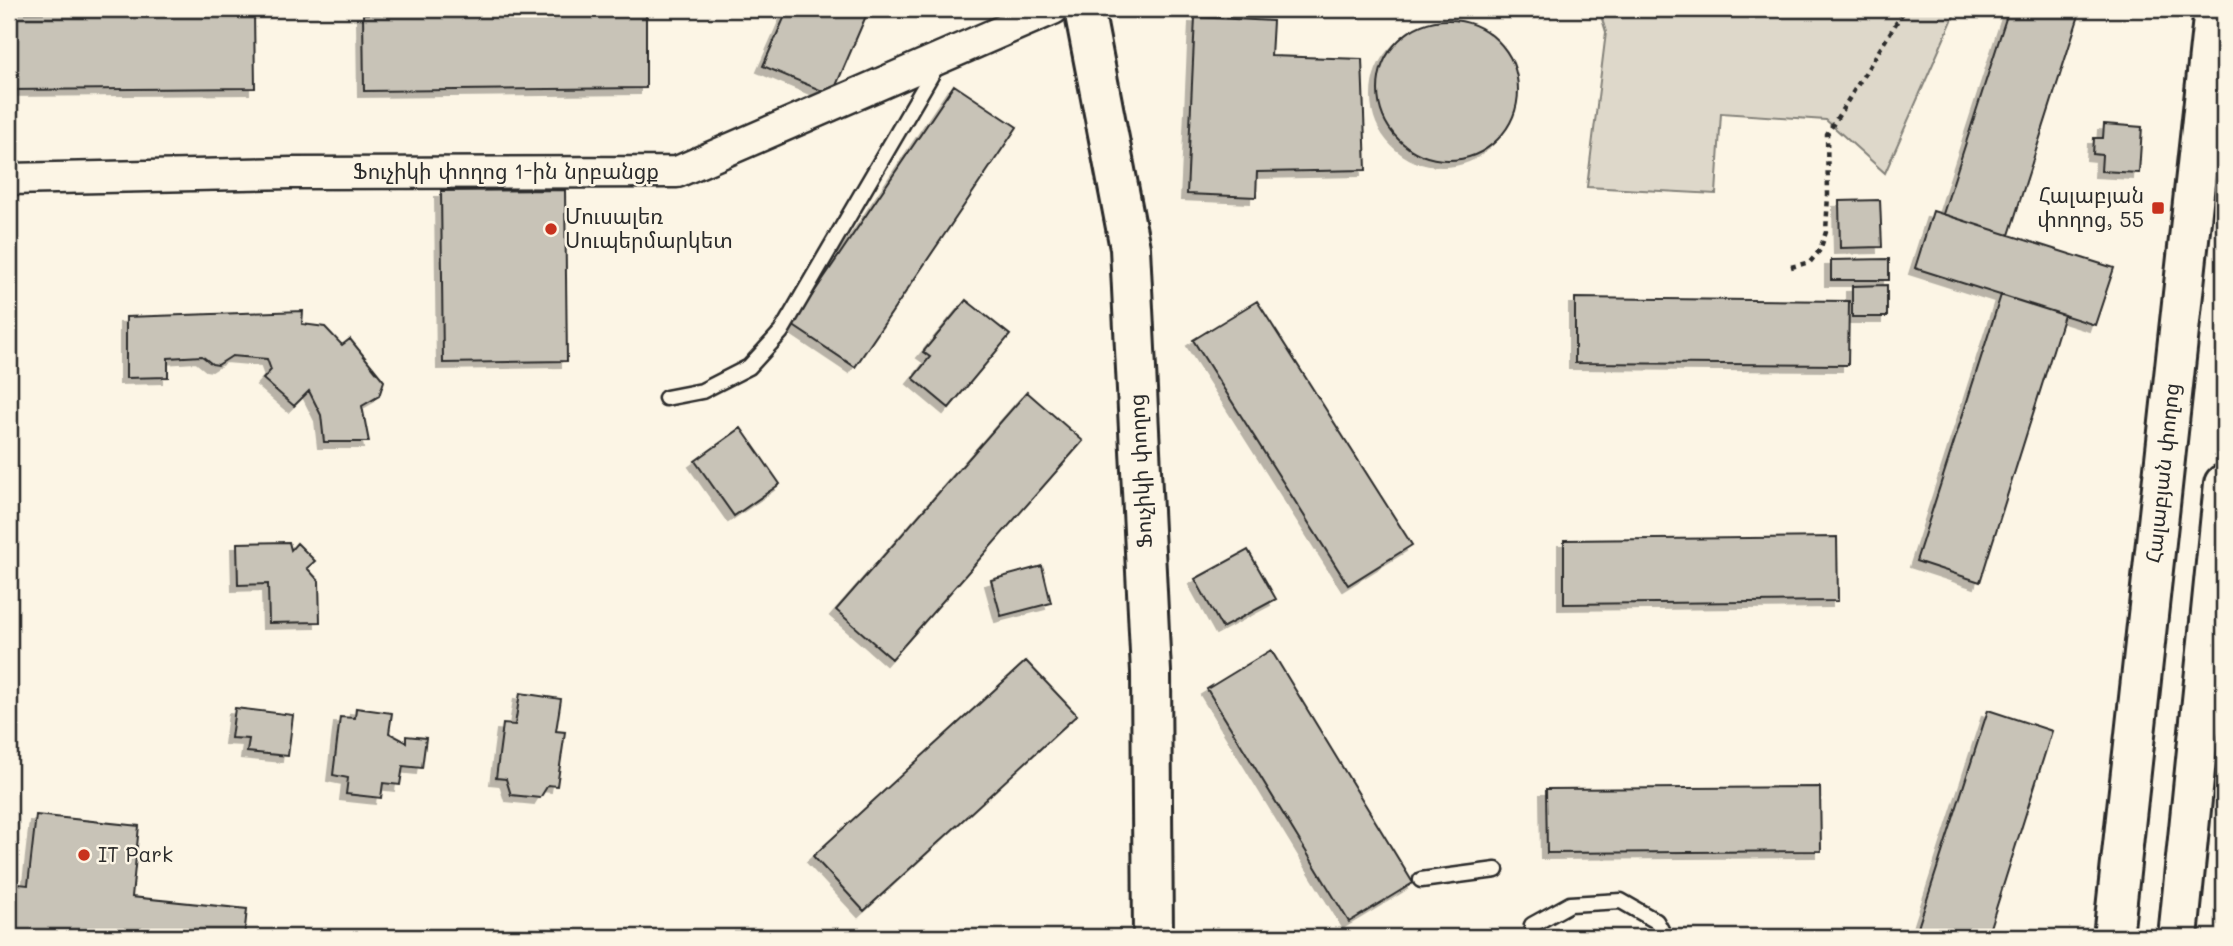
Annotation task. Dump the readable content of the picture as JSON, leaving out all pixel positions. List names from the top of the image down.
{
  "streets": {
    "main road": ["Ֆուչիկի փողոց", "Հալաբյան փողոց"],
    "street": ["Ֆուչիկի փողոց 1-ին նրբանցք"]
  },
  "places": {
    "transit": ["Հալաբյան փողոց, 55"],
    "other": ["Մուսալեռ Սուպերմարկետ", "IT Park"]
  }
}
